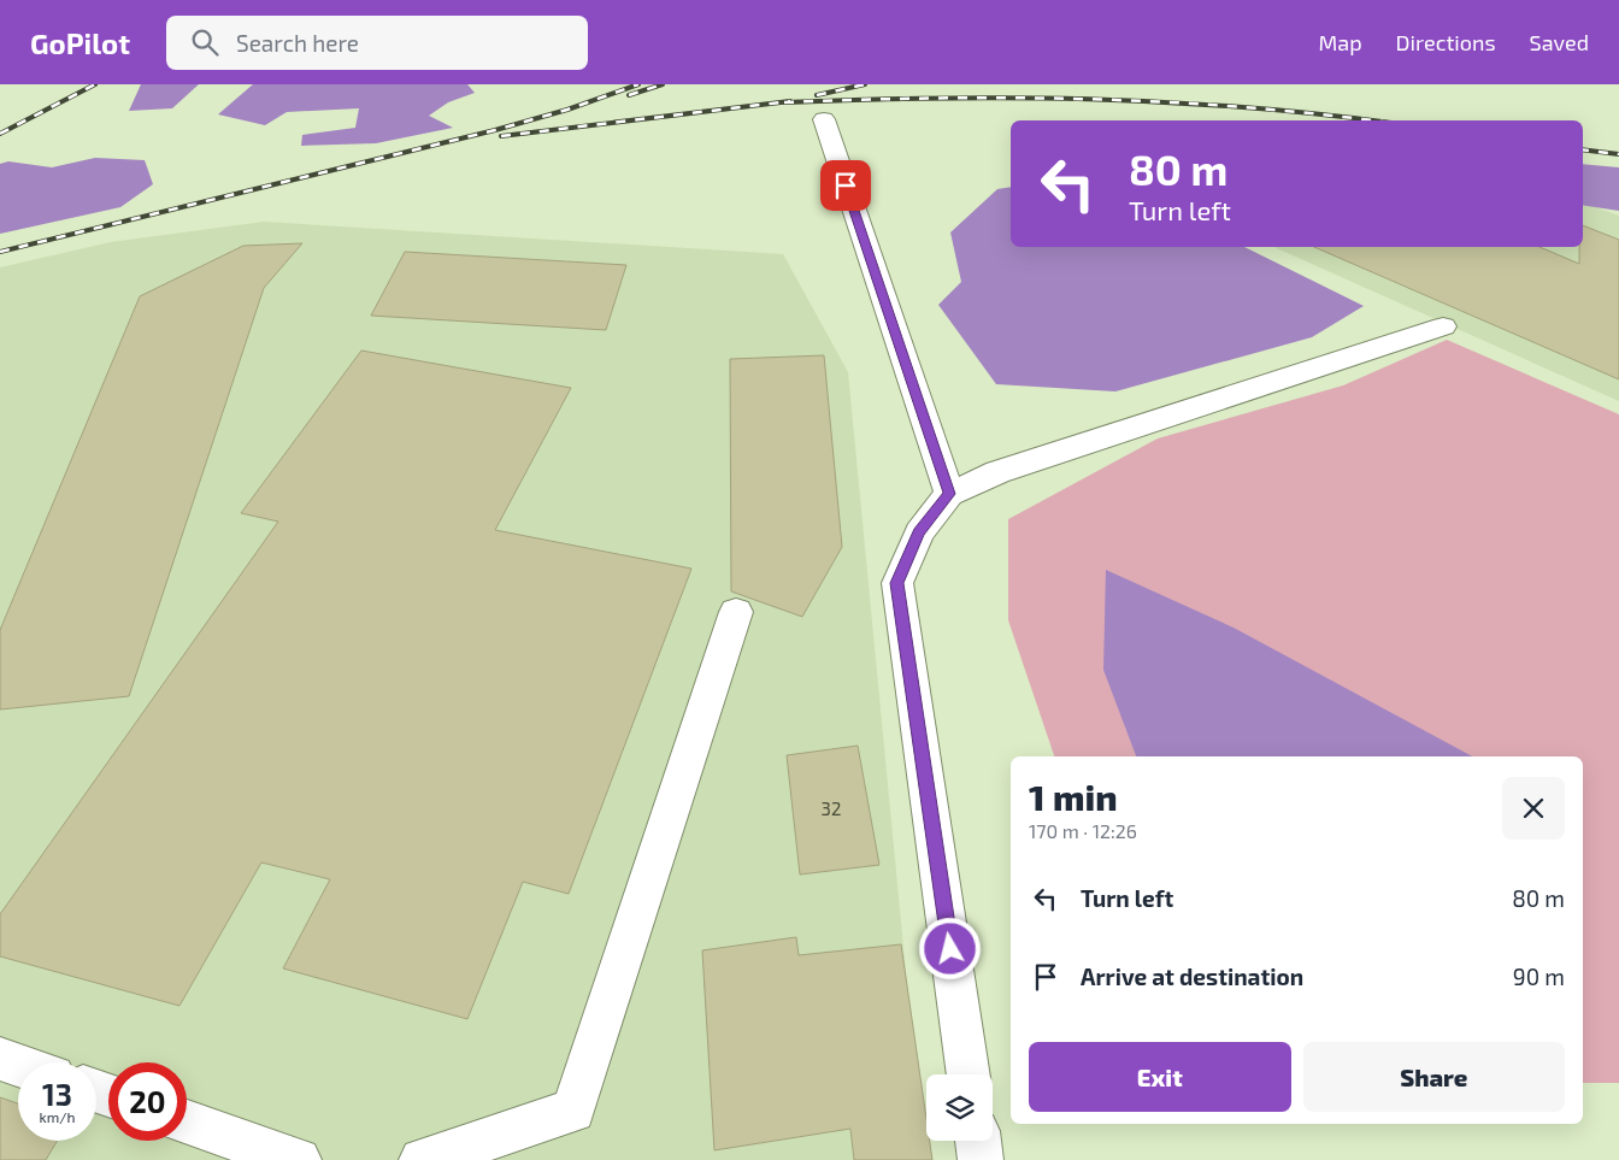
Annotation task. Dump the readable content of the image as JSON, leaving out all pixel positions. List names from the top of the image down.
{
  "house_numbers": ["32"],
  "page": {
    "header": "GoPilot",
    "search": "Search here",
    "nav": ["Map", "Directions", "Saved"],
    "turn": ["80 m", "Turn left"],
    "heading": ["1 min", "170 m · 12:26"],
    "list": [
      {
        "name": "Turn left",
        "value": "80 m"
      },
      {
        "name": "Arrive at destination",
        "value": "90 m"
      }
    ],
    "buttons": ["Exit", "Share"],
    "speed": "13 km/h",
    "limit": "20"
  }
}
